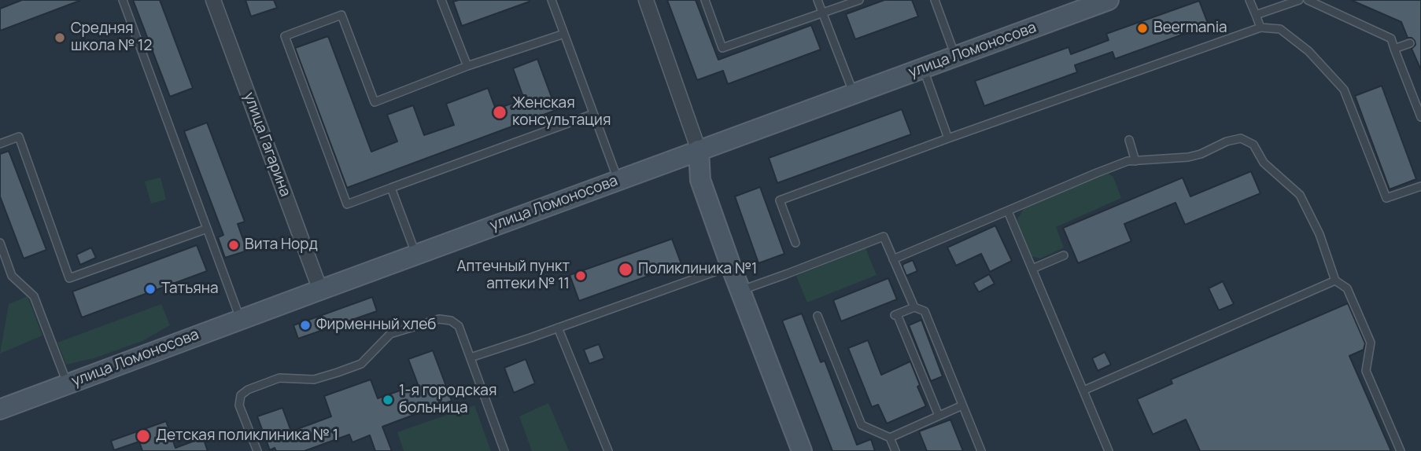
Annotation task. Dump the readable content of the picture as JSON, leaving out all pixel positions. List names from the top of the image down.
{
  "streets": {
    "main road": ["улица Ломоносова"],
    "street": ["улица Гагарина"]
  },
  "crossings": [
    ["улица Ломоносова", "улица Гагарина"]
  ],
  "places": [
    "Beermania",
    "Средняя школа № 12",
    "Женская консультация",
    "Вита Норд",
    "Поликлиника №1",
    "Аптечный пункт аптеки № 11",
    "Татьяна",
    "Фирменный хлеб",
    "1-я городская больница",
    "Детская поликлиника № 1"
  ]
}
